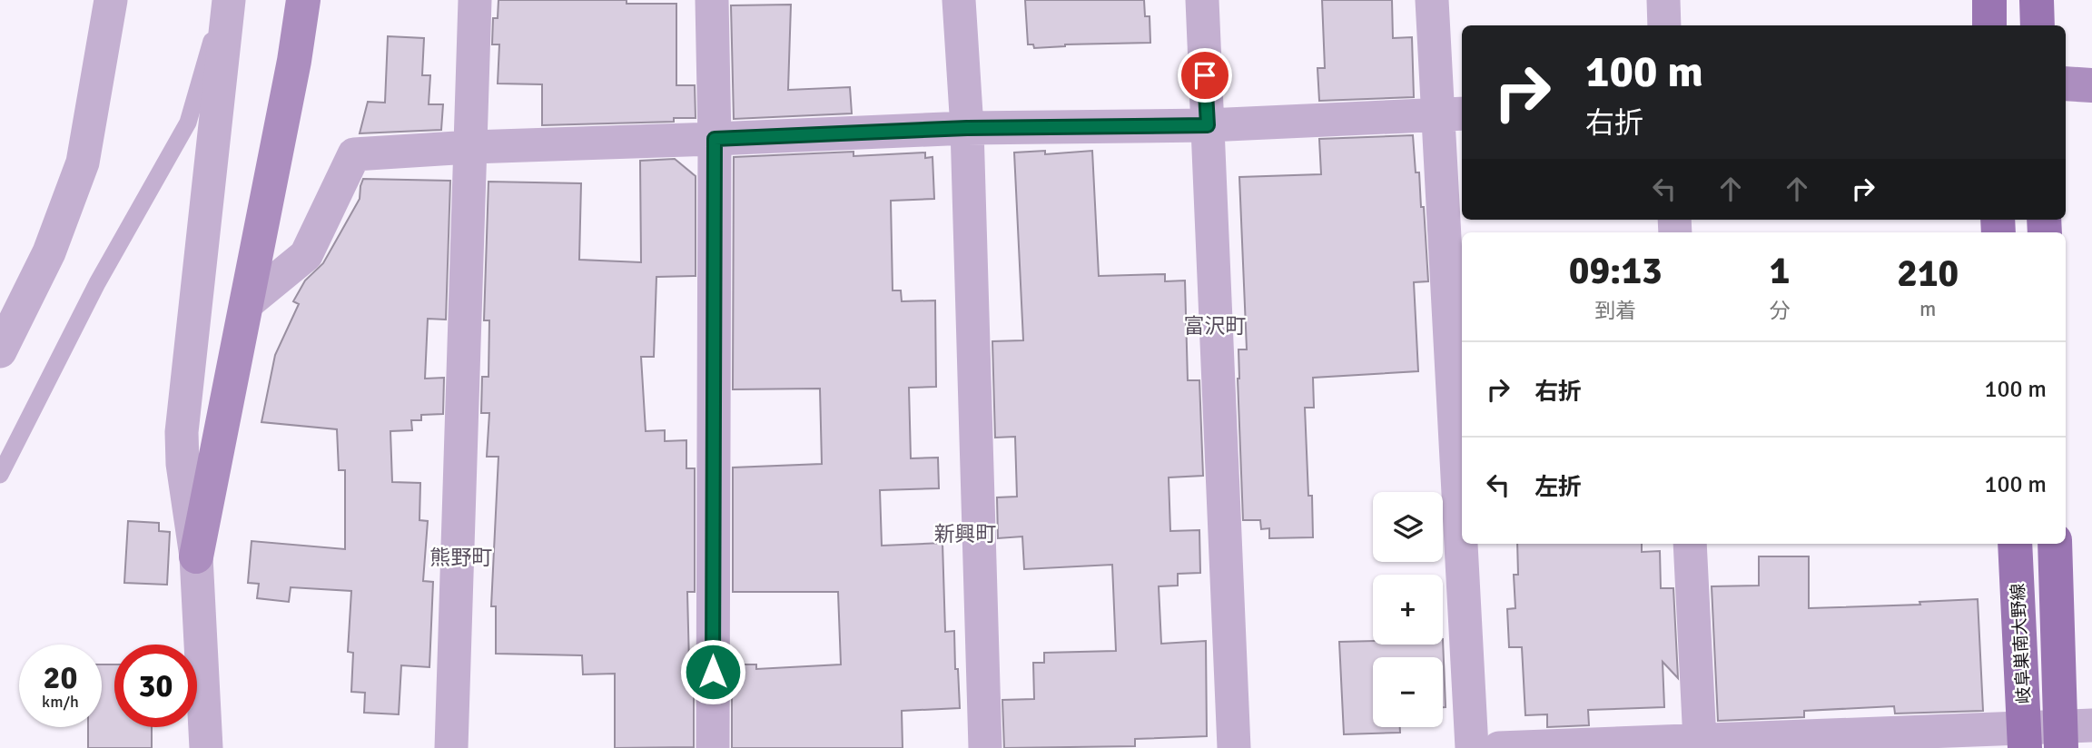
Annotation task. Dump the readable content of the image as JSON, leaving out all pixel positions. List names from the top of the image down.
{
  "streets": {
    "main road": ["岐阜巣南大野線"]
  },
  "districts": ["富沢町", "新興町", "熊野町"],
  "page": {
    "turn": ["100 m", "右折"],
    "eta": [
      "09:13",
      "到着",
      "1",
      "分",
      "210",
      "m"
    ],
    "list": [
      {
        "name": "右折",
        "value": "100 m"
      },
      {
        "name": "左折",
        "value": "100 m"
      }
    ],
    "map_buttons": ["+", "−"],
    "speed": "20 km/h",
    "limit": "30"
  }
}
